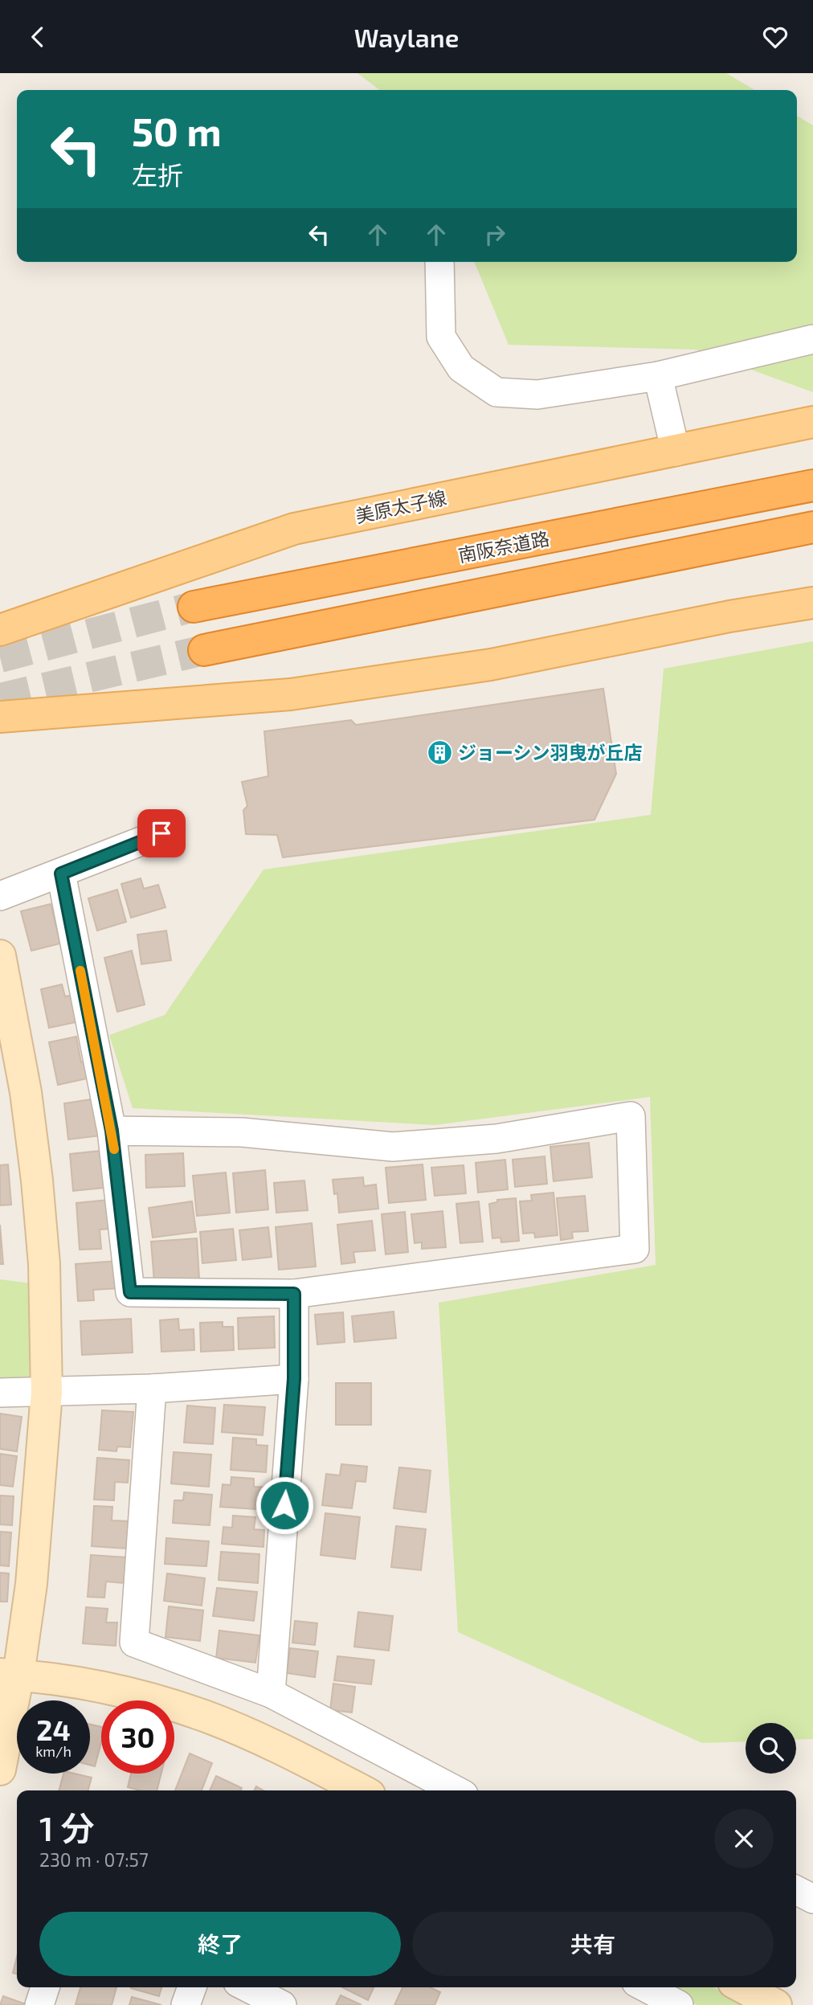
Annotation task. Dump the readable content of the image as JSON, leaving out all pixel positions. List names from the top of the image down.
{
  "streets": {
    "highway": ["南阪奈道路"],
    "main road": ["美原太子線"]
  },
  "places": {
    "building": ["ジョーシン羽曳が丘店"]
  },
  "page": {
    "header": "Waylane",
    "turn": ["50 m", "左折"],
    "speed": "24 km/h",
    "limit": "30",
    "heading": ["1 分", "230 m · 07:57"],
    "buttons": ["終了", "共有"]
  }
}
